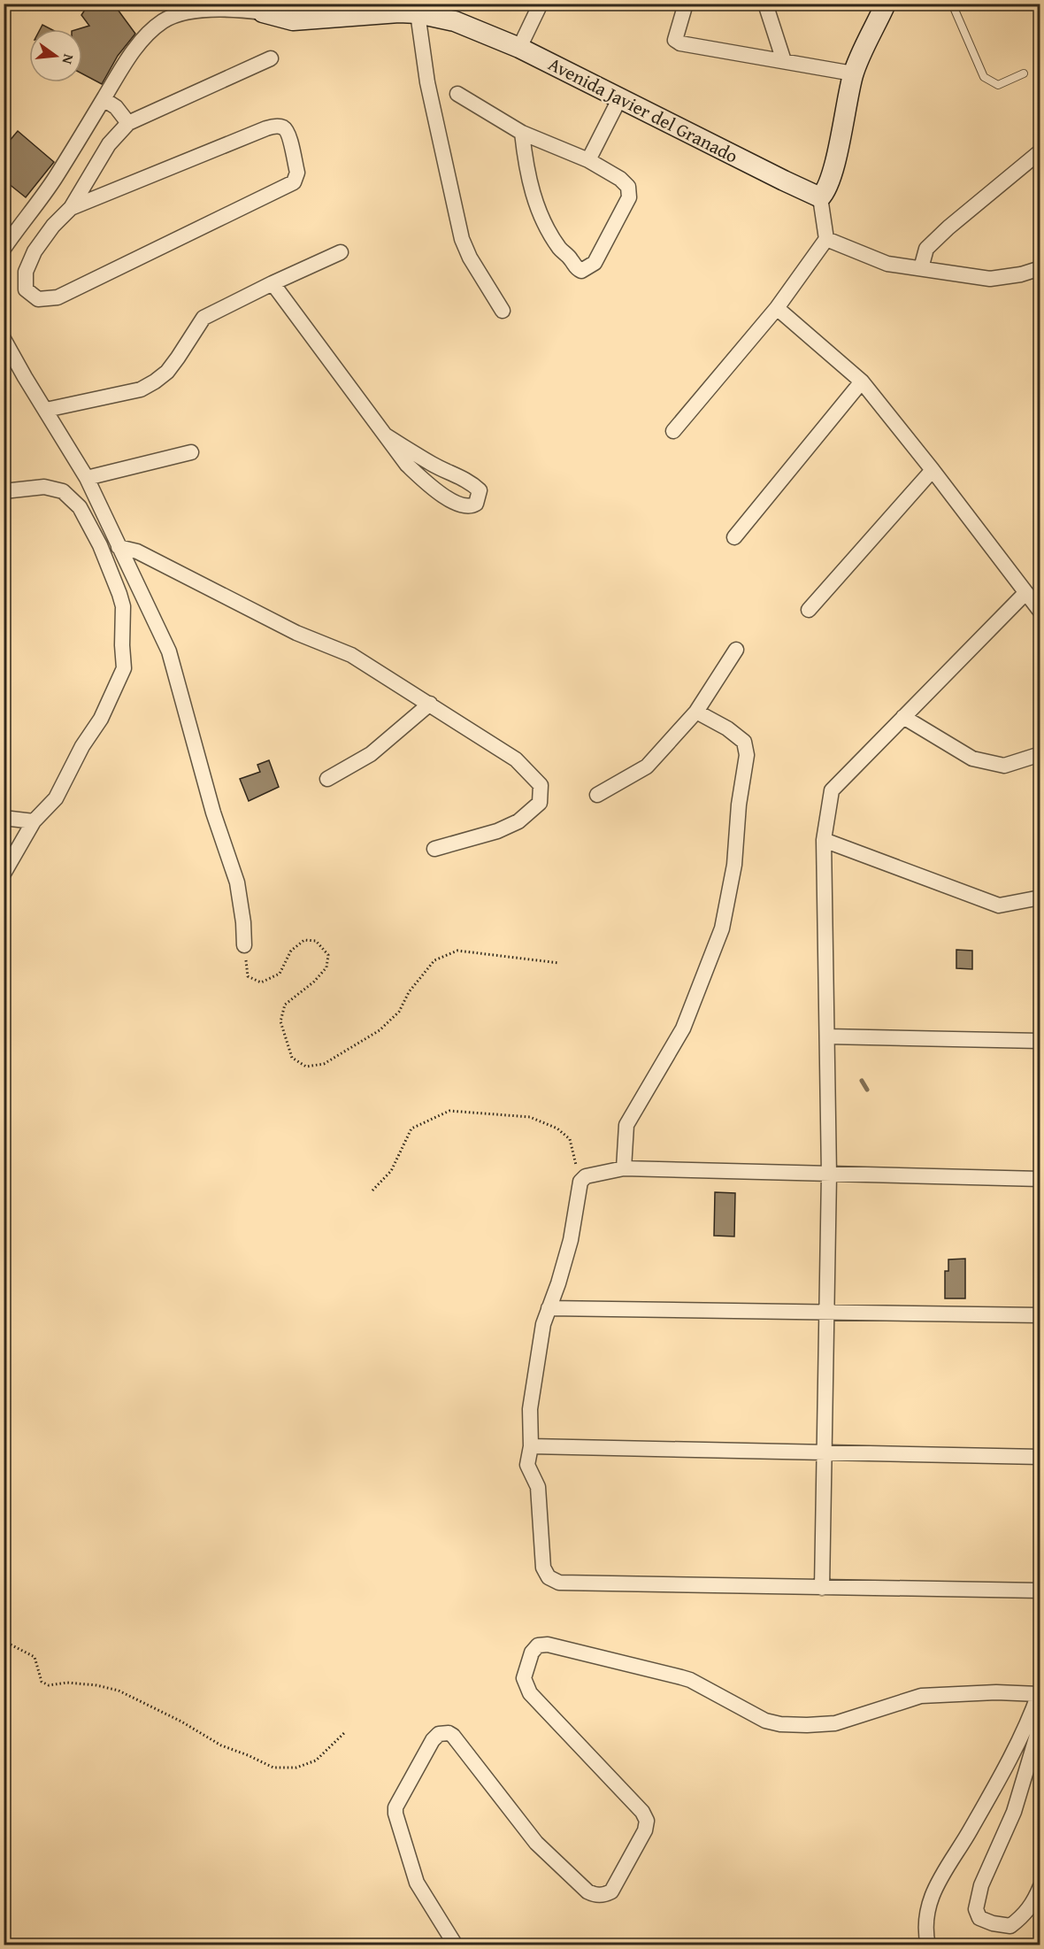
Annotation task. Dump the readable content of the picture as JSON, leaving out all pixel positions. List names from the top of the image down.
{
  "streets": {
    "street": ["Avenida Javier del Granado"]
  },
  "north": "right"
}
